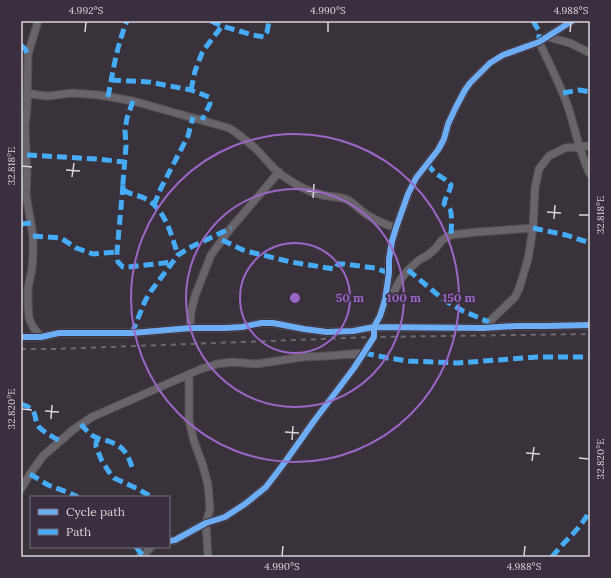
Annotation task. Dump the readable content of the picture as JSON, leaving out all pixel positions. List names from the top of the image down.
{
  "legend": ["Cycle path", "Path"],
  "coordinates": [
    "4.992°S",
    "4.990°S",
    "4.988°S",
    "32.818°E",
    "32.820°E"
  ],
  "rings": ["50 m", "100 m", "150 m"]
}
